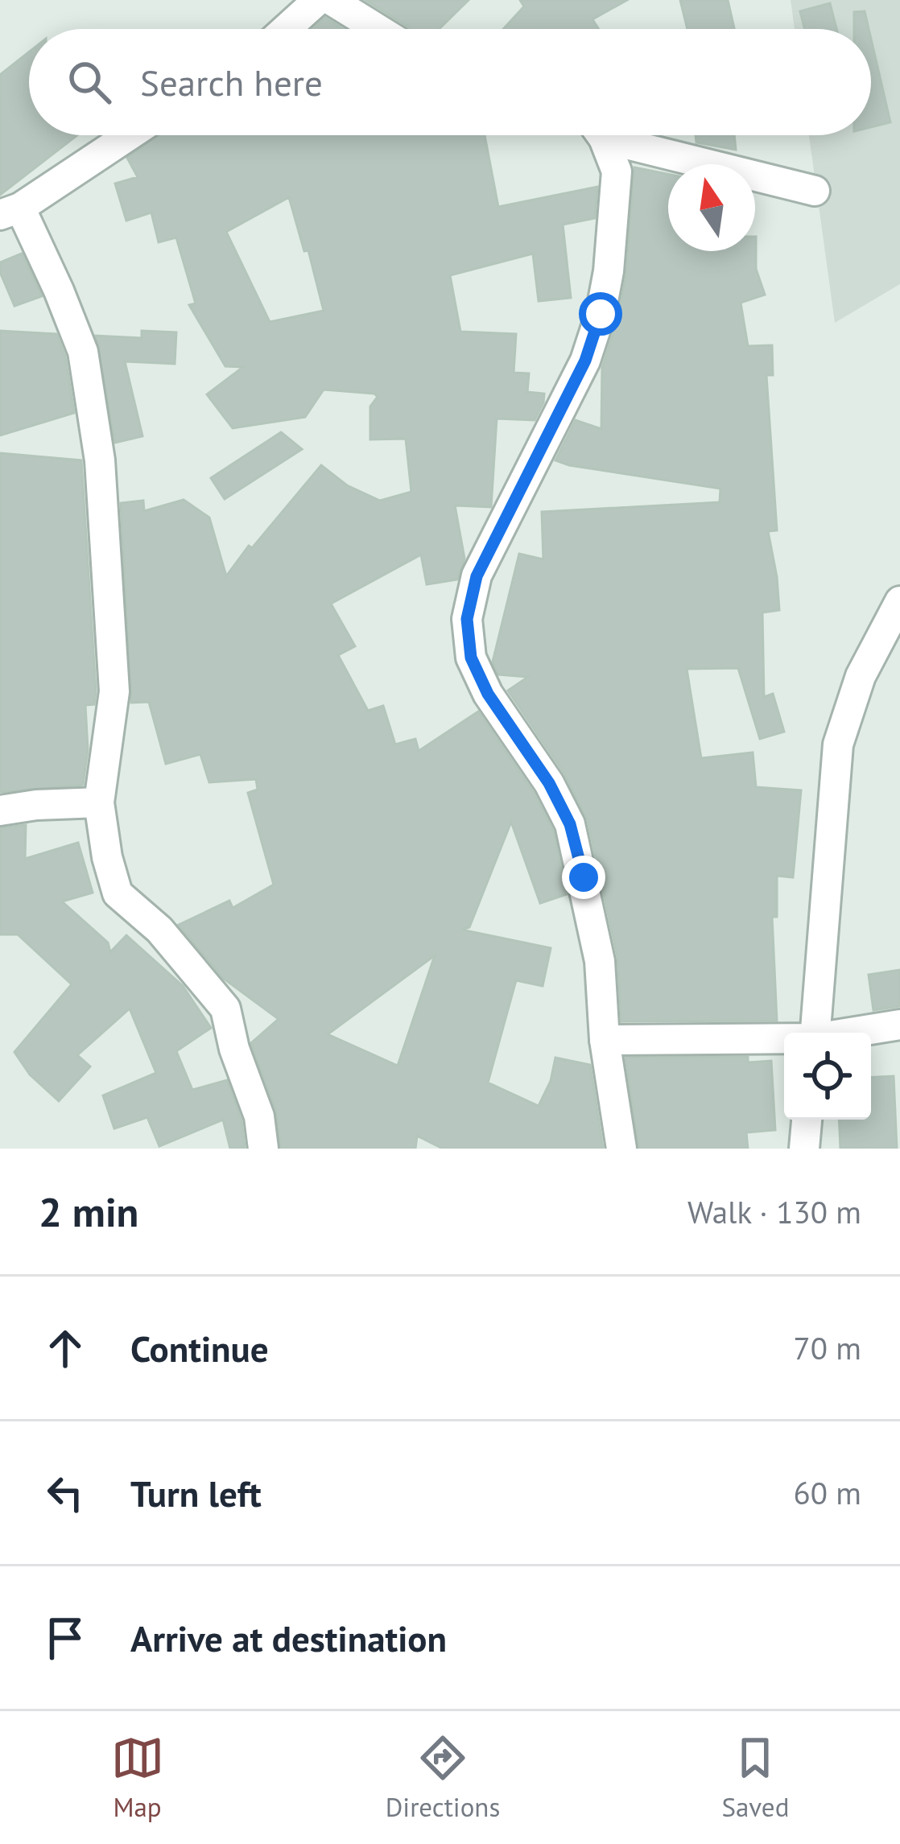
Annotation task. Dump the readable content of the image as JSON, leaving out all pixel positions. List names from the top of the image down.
{
  "north": "top",
  "page": {
    "search": "Search here",
    "heading": ["2 min", "Walk · 130 m"],
    "list": [
      ["Continue", "70 m"],
      ["Turn left", "60 m"],
      "Arrive at destination"
    ],
    "nav": ["Map", "Directions", "Saved"]
  }
}
